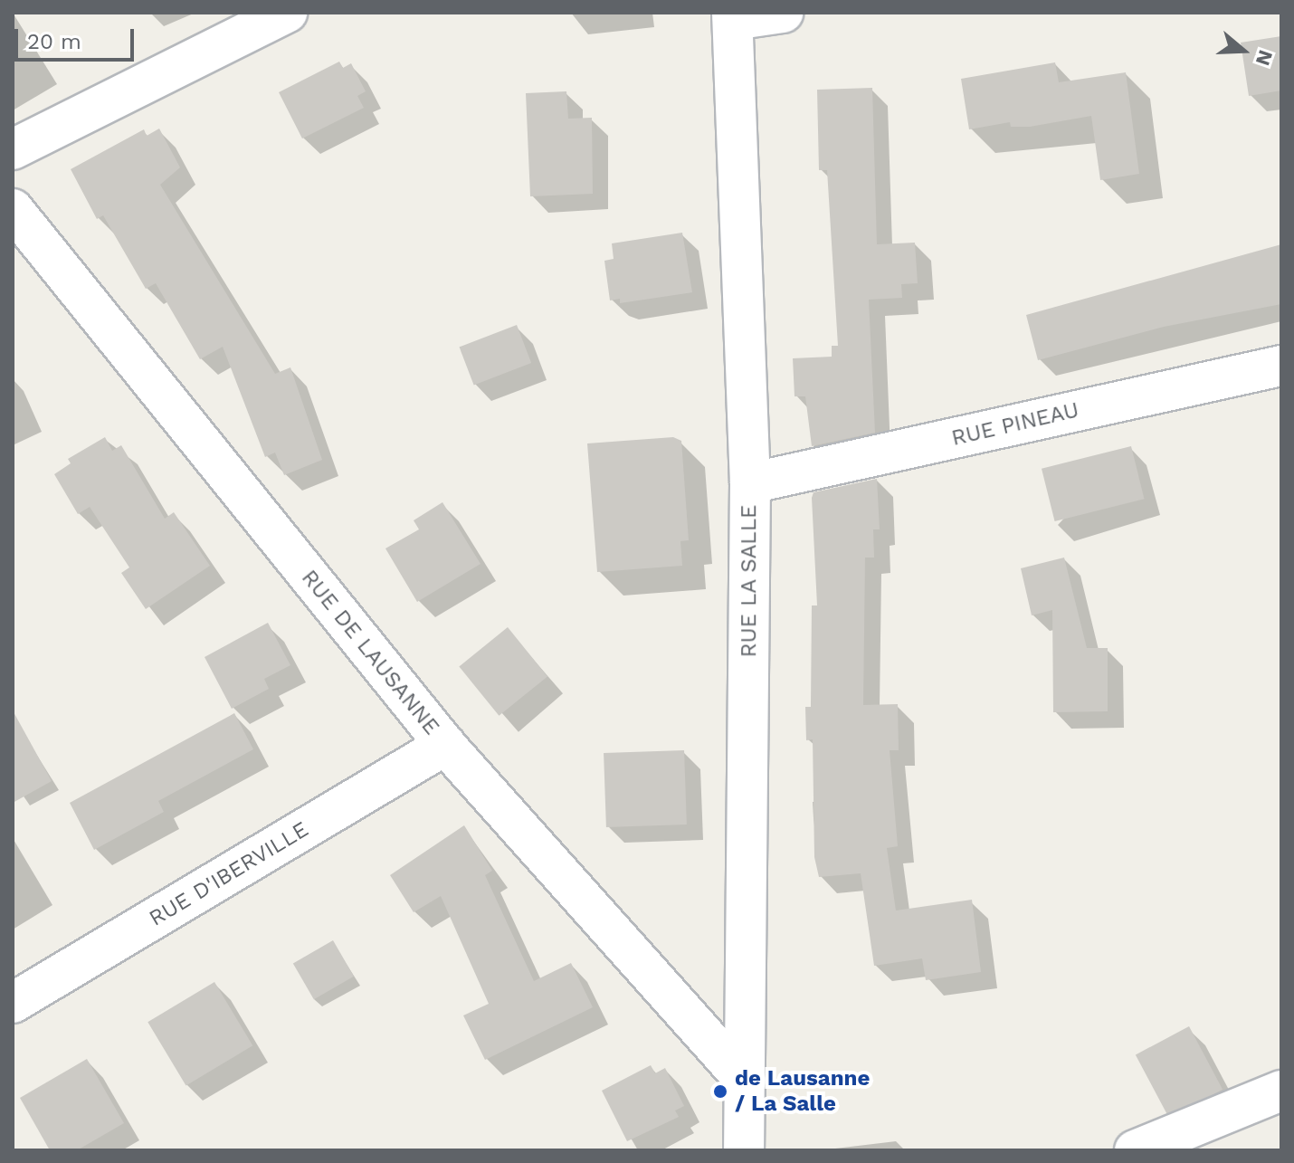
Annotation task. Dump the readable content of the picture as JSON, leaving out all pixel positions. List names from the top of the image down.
{
  "streets": {
    "street": [
      "RUE PINEAU",
      "RUE LA SALLE",
      "RUE DE LAUSANNE",
      "RUE D'IBERVILLE"
    ]
  },
  "crossings": [
    ["RUE PINEAU", "RUE LA SALLE"],
    ["RUE LA SALLE", "RUE DE LAUSANNE"],
    ["RUE DE LAUSANNE", "RUE D'IBERVILLE"]
  ],
  "places": ["de Lausanne / La Salle"],
  "scale_bar": "20 m",
  "north": "right"
}
